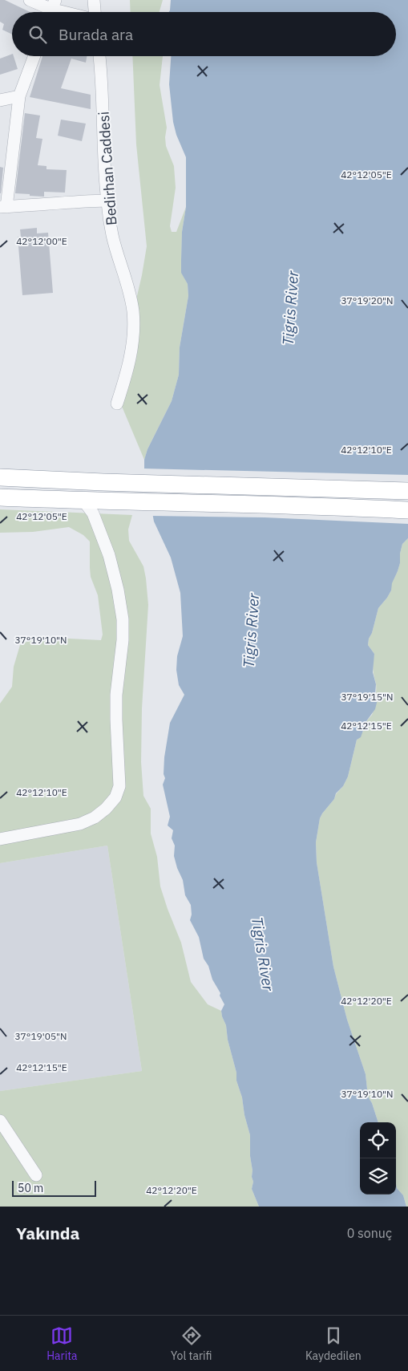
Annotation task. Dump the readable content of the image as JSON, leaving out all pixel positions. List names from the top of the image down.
{
  "streets": {
    "street": ["Bedirhan Caddesi"]
  },
  "water": ["Tigris River"],
  "scale_bar": "50 m",
  "page": {
    "search": "Burada ara",
    "scale": "50 m",
    "heading": ["Yakında", "0 sonuç"],
    "nav": ["Harita", "Yol tarifi", "Kaydedilen"]
  },
  "coordinates": [
    "42°12'05\"E",
    "42°12'00\"E",
    "37°19'20\"N",
    "42°12'10\"E",
    "37°19'10\"N",
    "37°19'15\"N",
    "42°12'15\"E",
    "42°12'20\"E",
    "37°19'05\"N"
  ]
}
